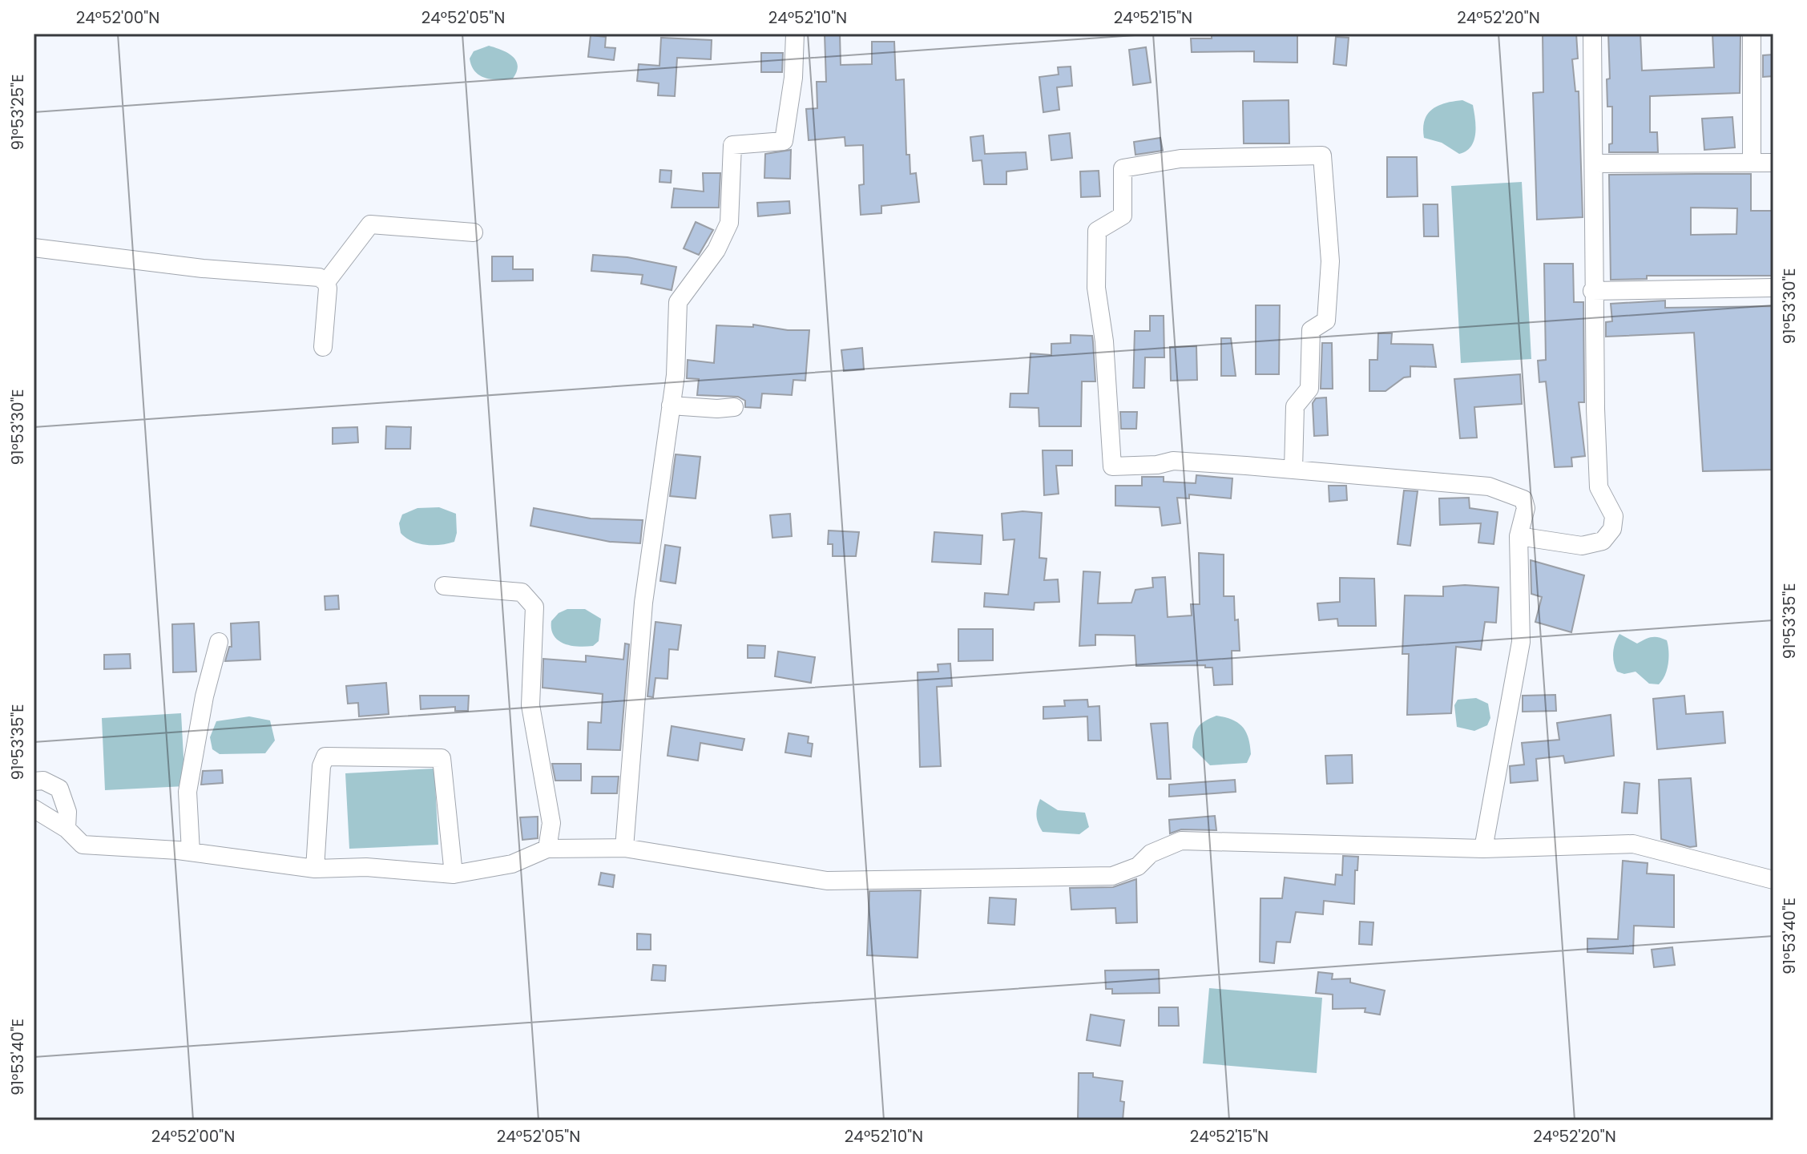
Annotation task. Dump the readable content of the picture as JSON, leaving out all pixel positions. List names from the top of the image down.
{
  "coordinates": [
    "24°52'00\"N",
    "24°52'05\"N",
    "24°52'10\"N",
    "24°52'15\"N",
    "24°52'20\"N",
    "91°53'25\"E",
    "91°53'30\"E",
    "91°53'35\"E",
    "91°53'40\"E"
  ]
}
